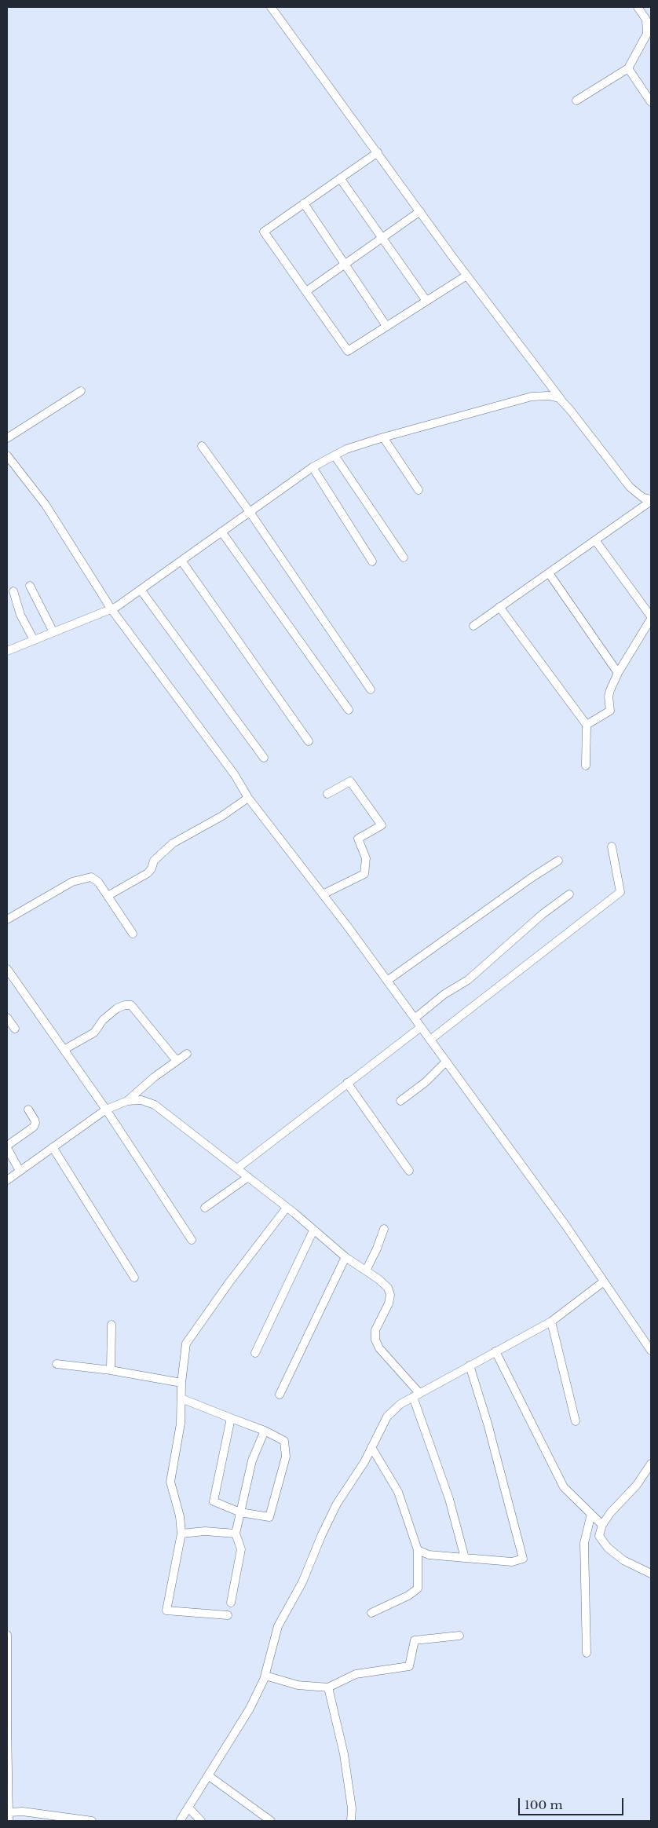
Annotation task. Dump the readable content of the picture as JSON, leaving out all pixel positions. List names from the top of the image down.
{
  "scale_bar": "100 m"
}
